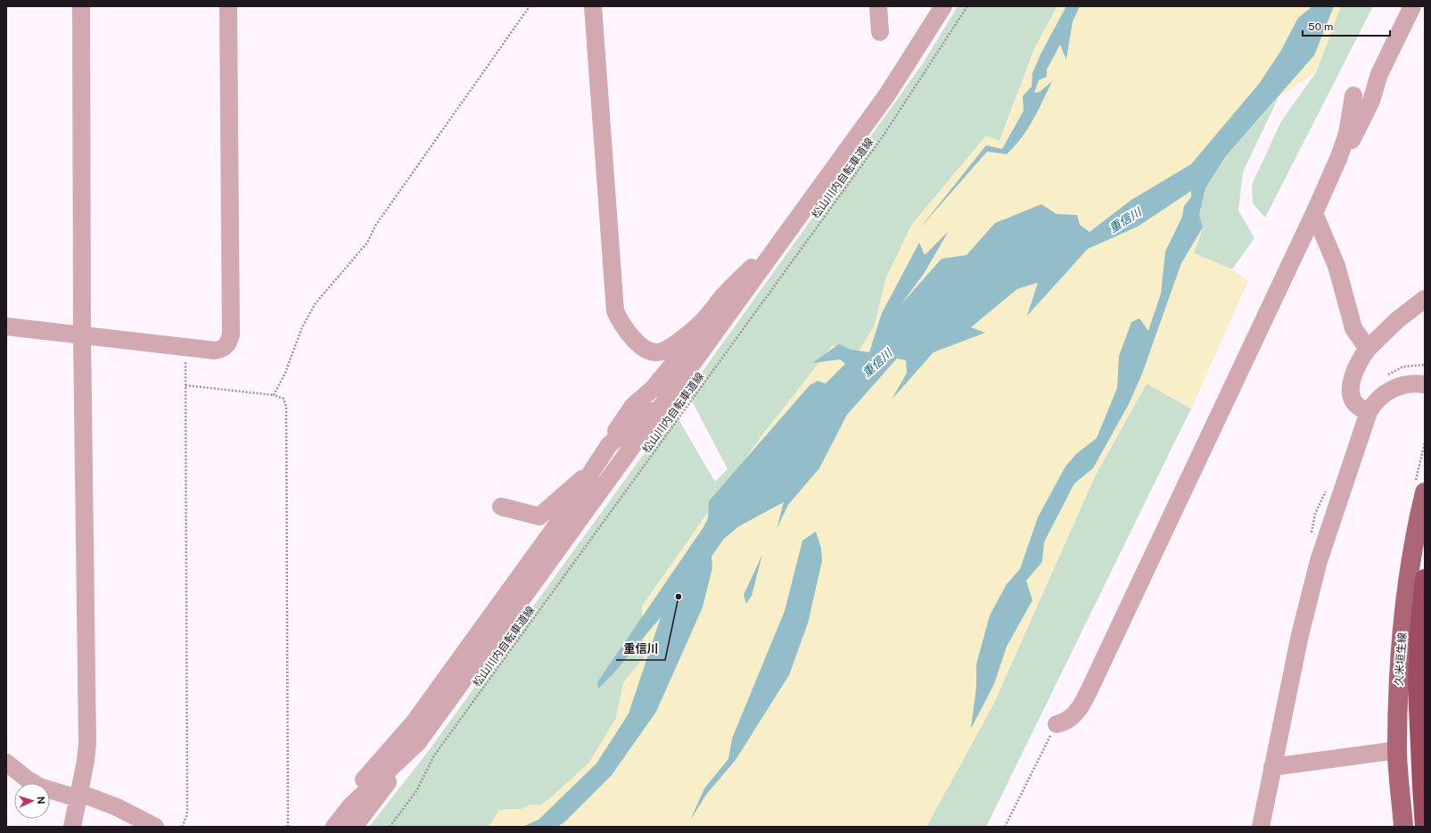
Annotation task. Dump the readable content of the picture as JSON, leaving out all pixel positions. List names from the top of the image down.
{
  "streets": {
    "main road": ["久米垣生線"],
    "path": ["松山川内自転車道線"]
  },
  "water": ["重信川"],
  "places": ["重信川"],
  "scale_bar": "50 m",
  "north": "right"
}
